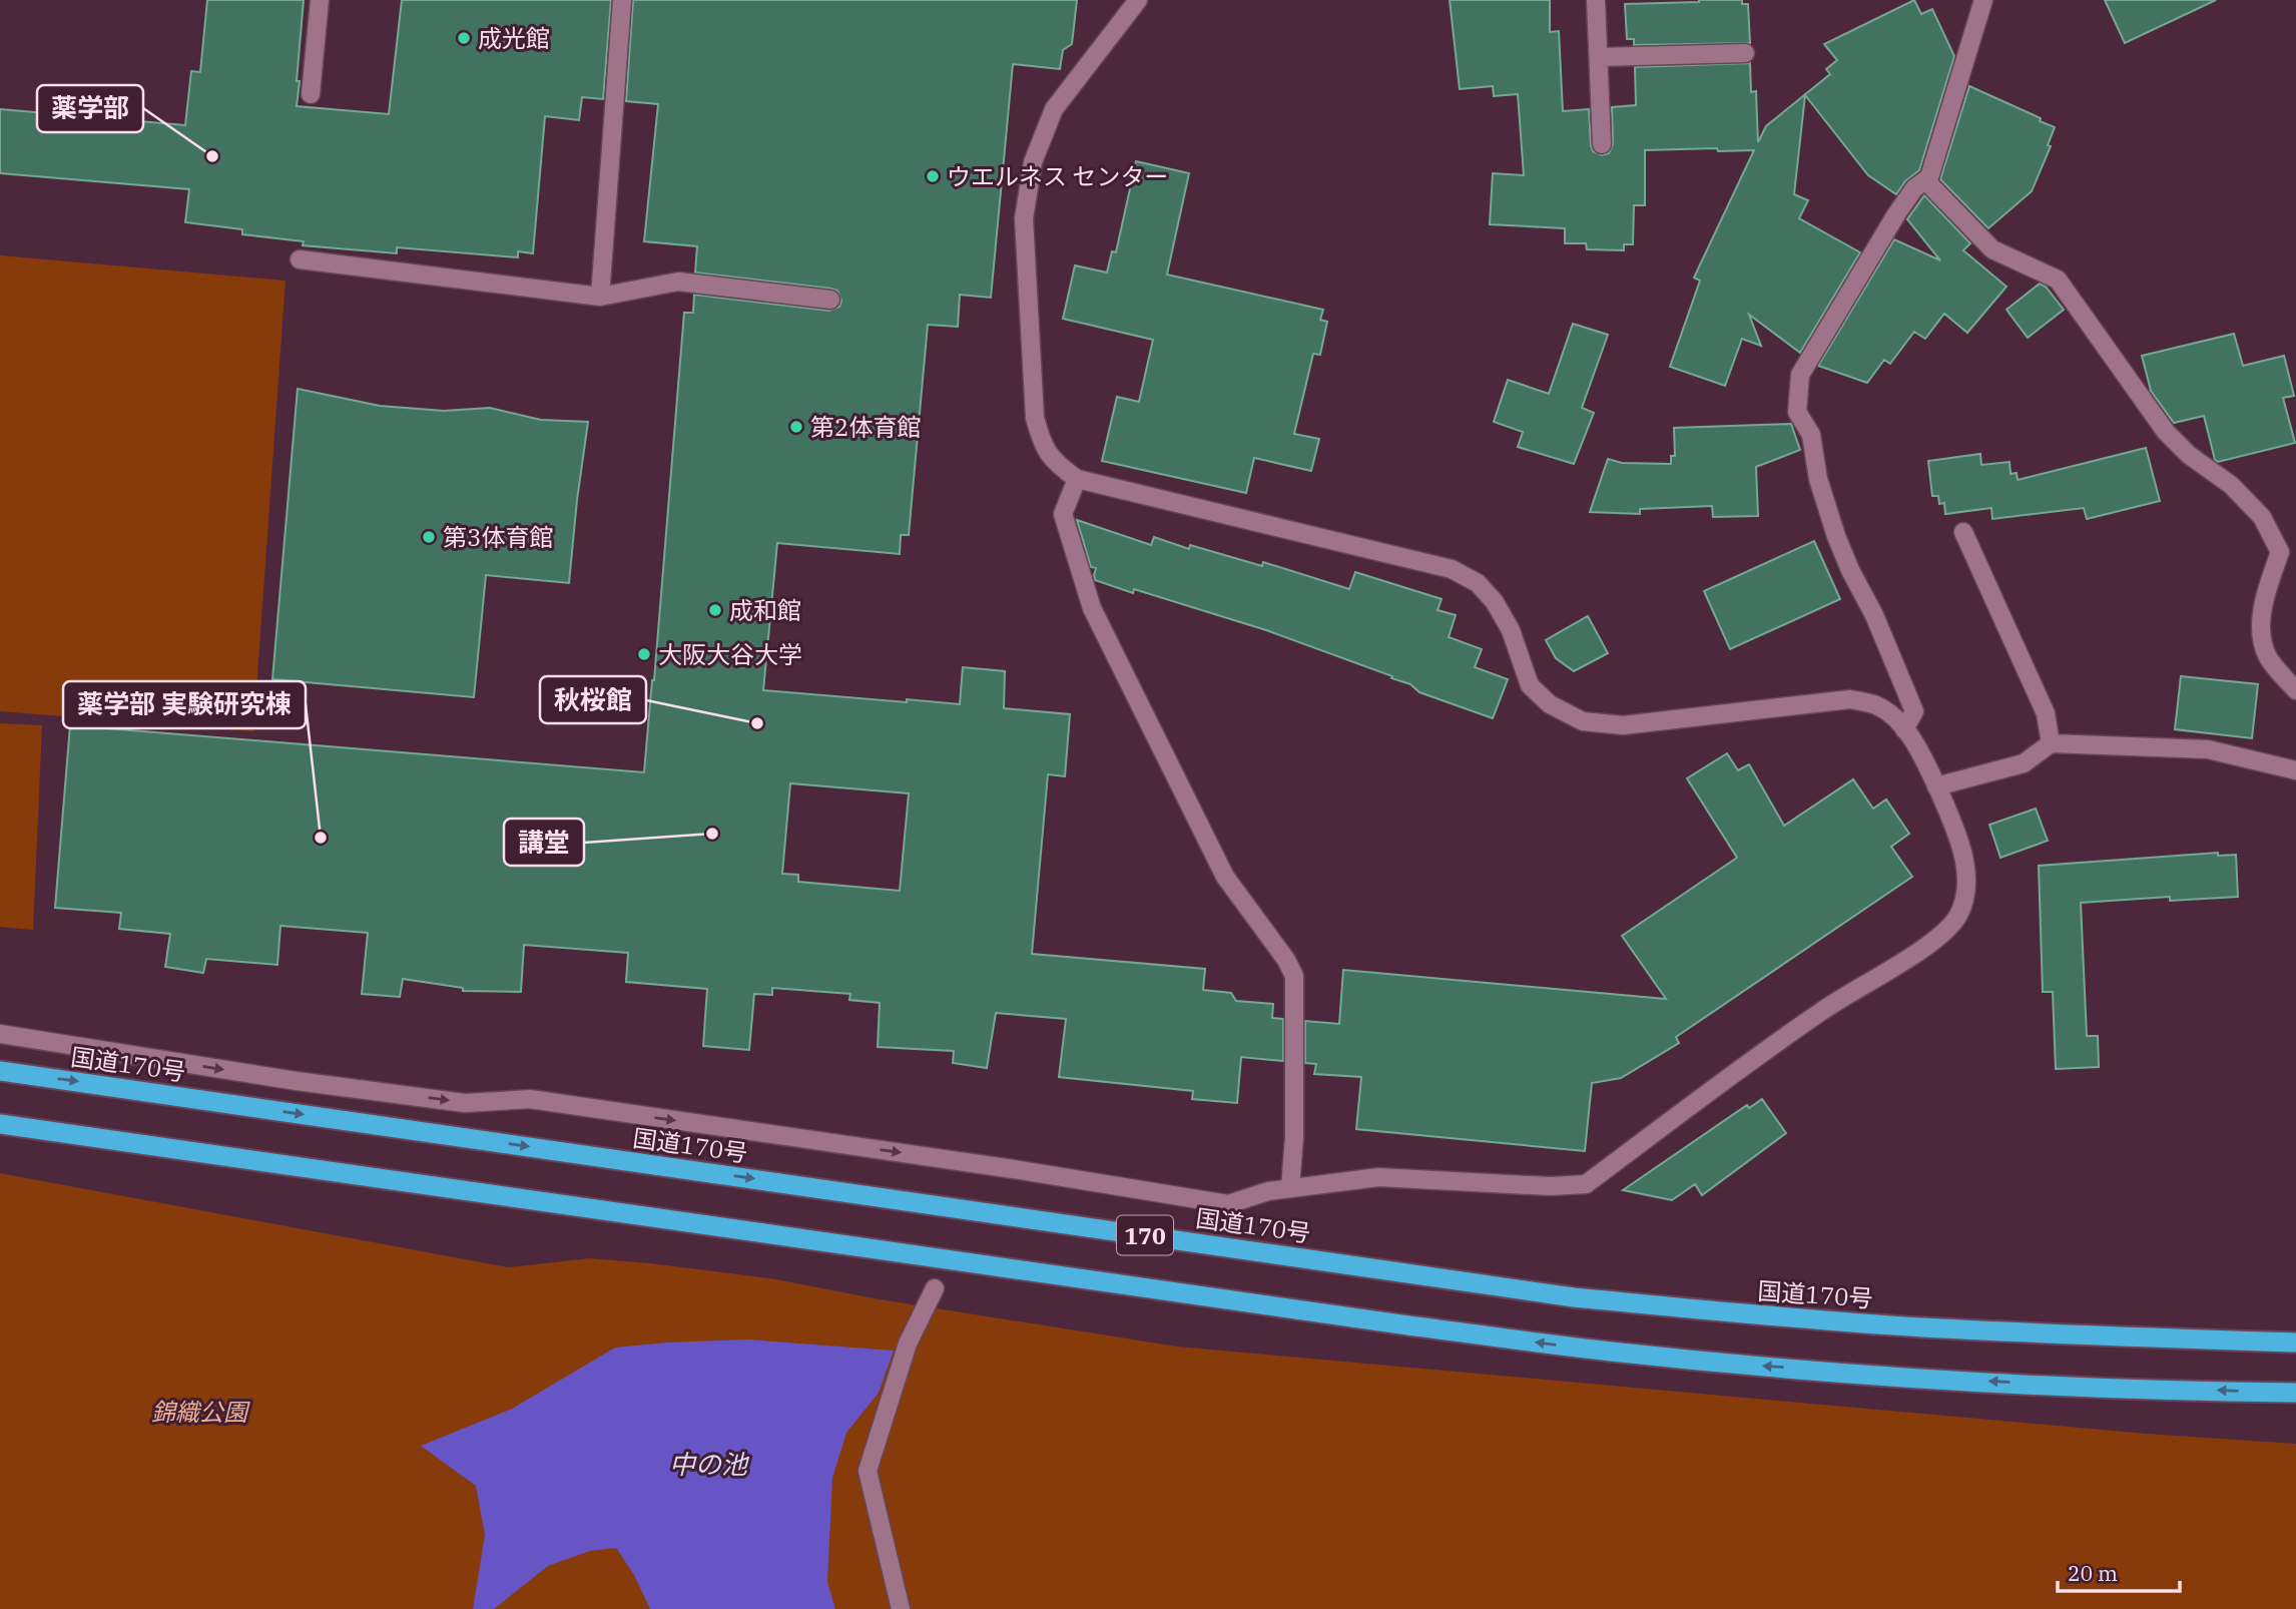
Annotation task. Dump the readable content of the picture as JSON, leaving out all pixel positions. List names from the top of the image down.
{
  "streets": {
    "highway": ["国道170号", "170"]
  },
  "water": ["中の池"],
  "parks": ["錦織公園"],
  "places": [
    "成光館",
    "薬学部",
    "ウエルネス センター",
    "第2体育館",
    "第3体育館",
    "成和館",
    "大阪大谷大学",
    "秋桜館",
    "講堂",
    "薬学部 実験研究棟"
  ],
  "scale_bar": "20 m"
}
